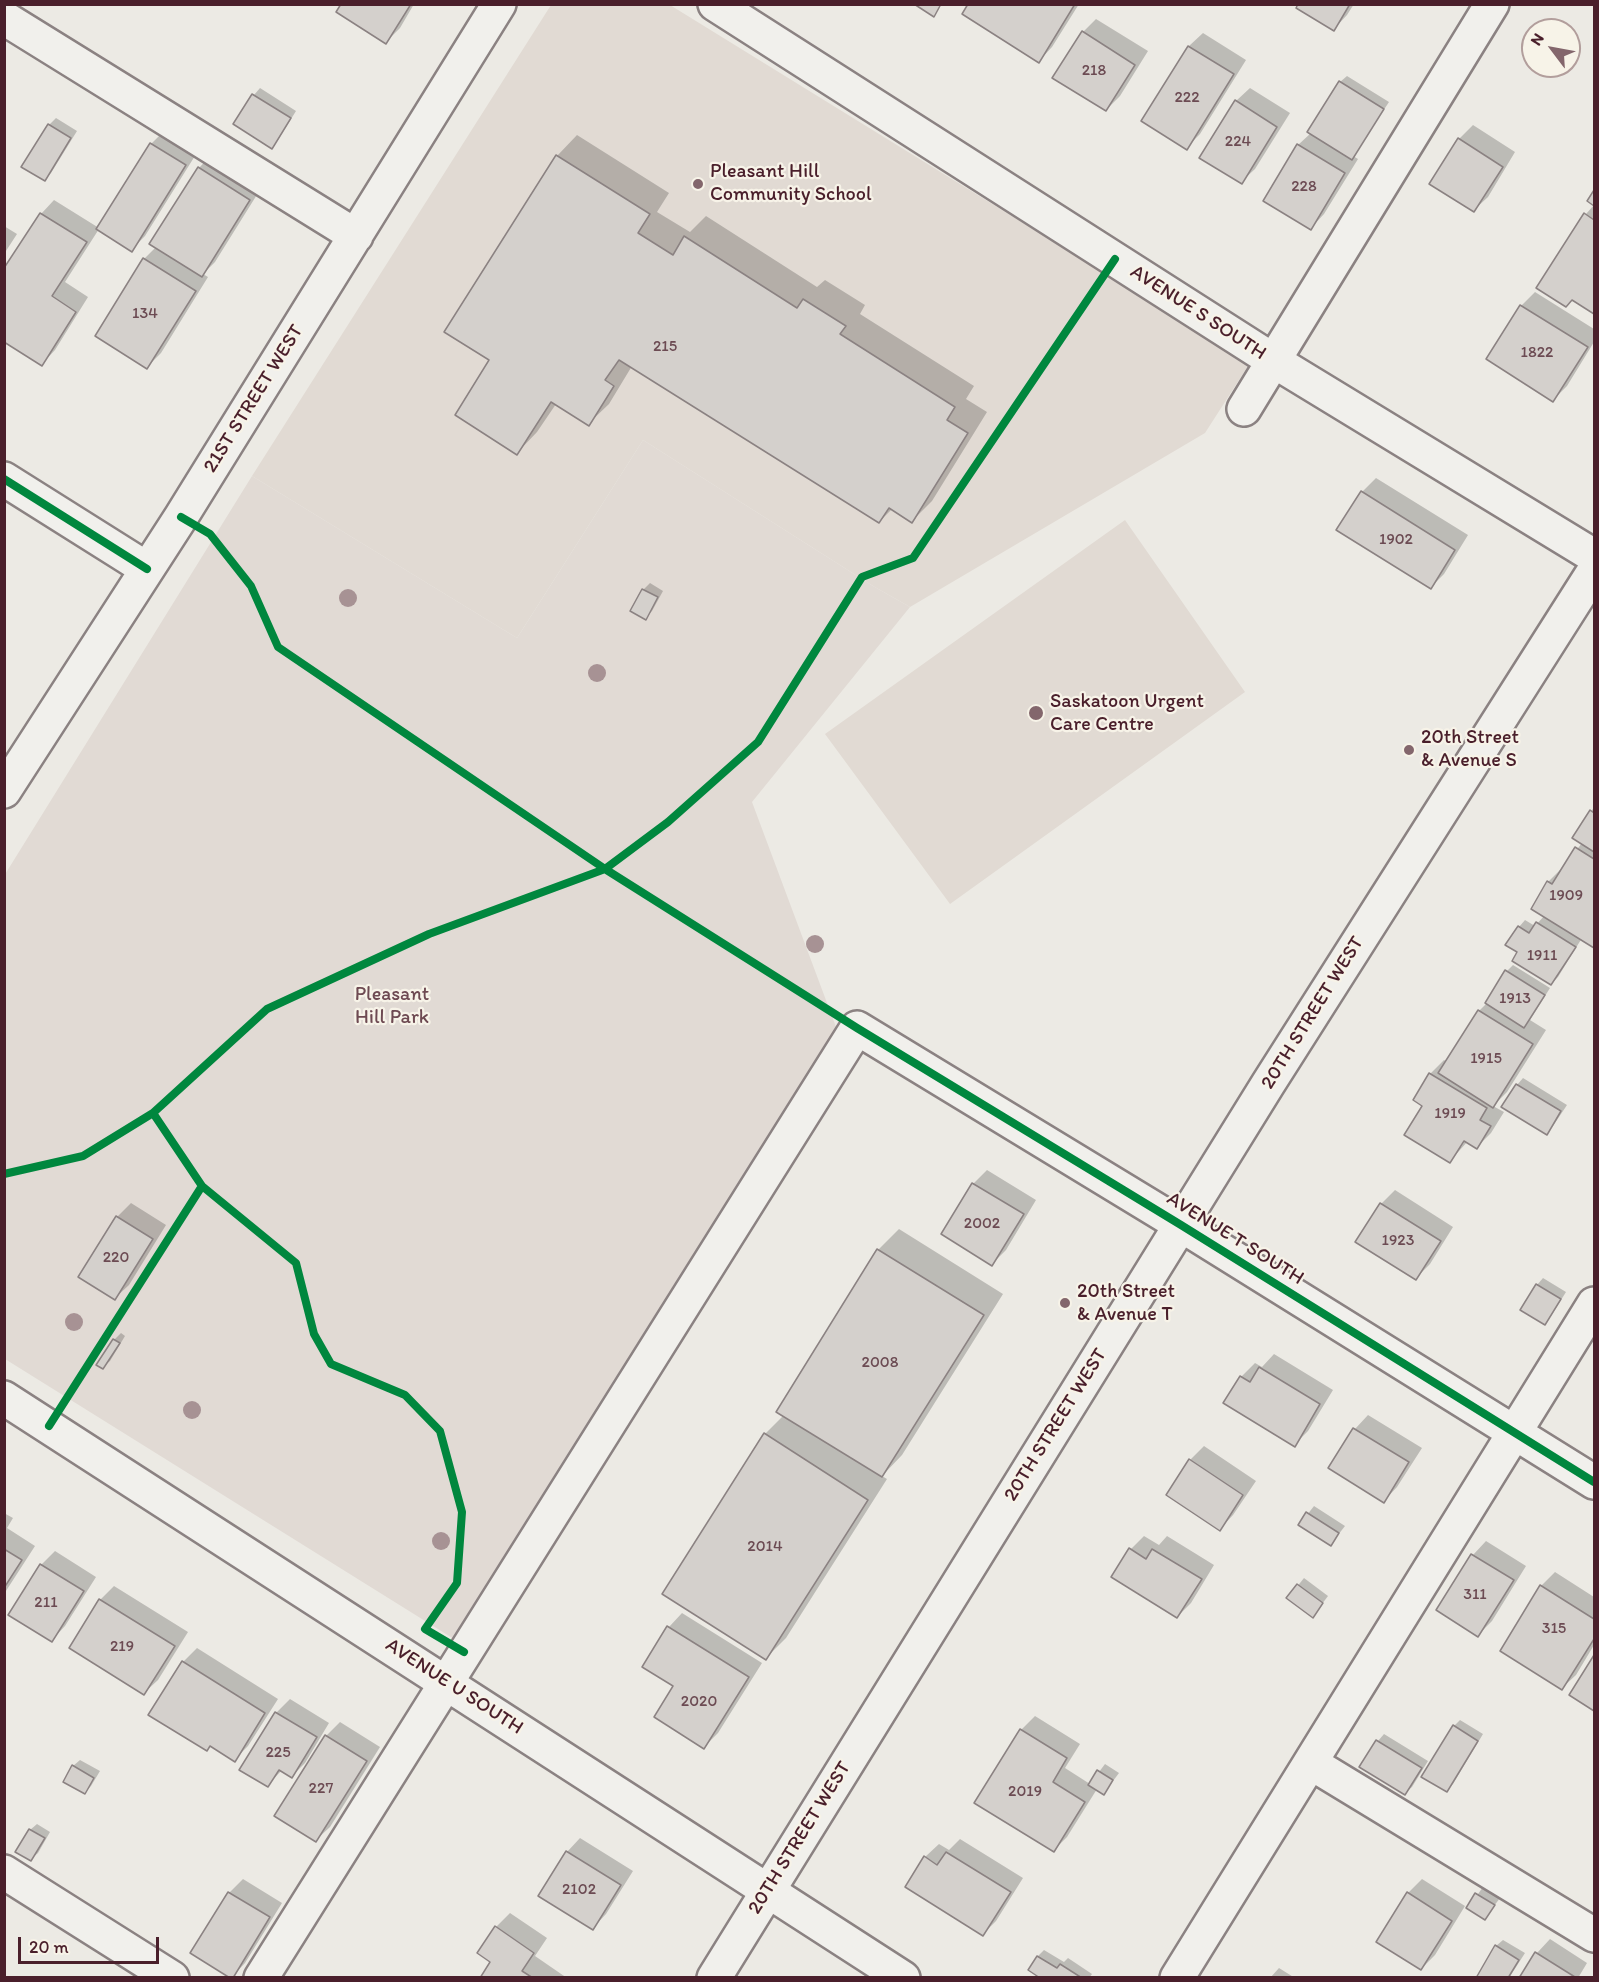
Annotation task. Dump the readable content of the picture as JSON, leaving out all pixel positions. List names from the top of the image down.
{
  "streets": {
    "street": [
      "AVENUE S SOUTH",
      "21ST STREET WEST",
      "20TH STREET WEST",
      "AVENUE T SOUTH",
      "AVENUE U SOUTH"
    ]
  },
  "crossings": [
    ["20TH STREET WEST", "AVENUE T SOUTH"],
    ["20TH STREET WEST", "AVENUE U SOUTH"],
    ["AVENUE T SOUTH", "AVENUE U SOUTH"]
  ],
  "parks": ["Pleasant Hill Park"],
  "places": [
    "Pleasant Hill Community School",
    "Saskatoon Urgent Care Centre",
    "20th Street & Avenue S",
    "20th Street & Avenue T"
  ],
  "house_numbers": [
    "218",
    "222",
    "224",
    "228",
    "134",
    "215",
    "1822",
    "1902",
    "1909",
    "1911",
    "1913",
    "1915",
    "1919",
    "2002",
    "1923",
    "220",
    "2008",
    "2014",
    "311",
    "211",
    "315",
    "219",
    "2020",
    "225",
    "227",
    "2019",
    "2102"
  ],
  "scale_bar": "20 m",
  "north": "top left"
}
